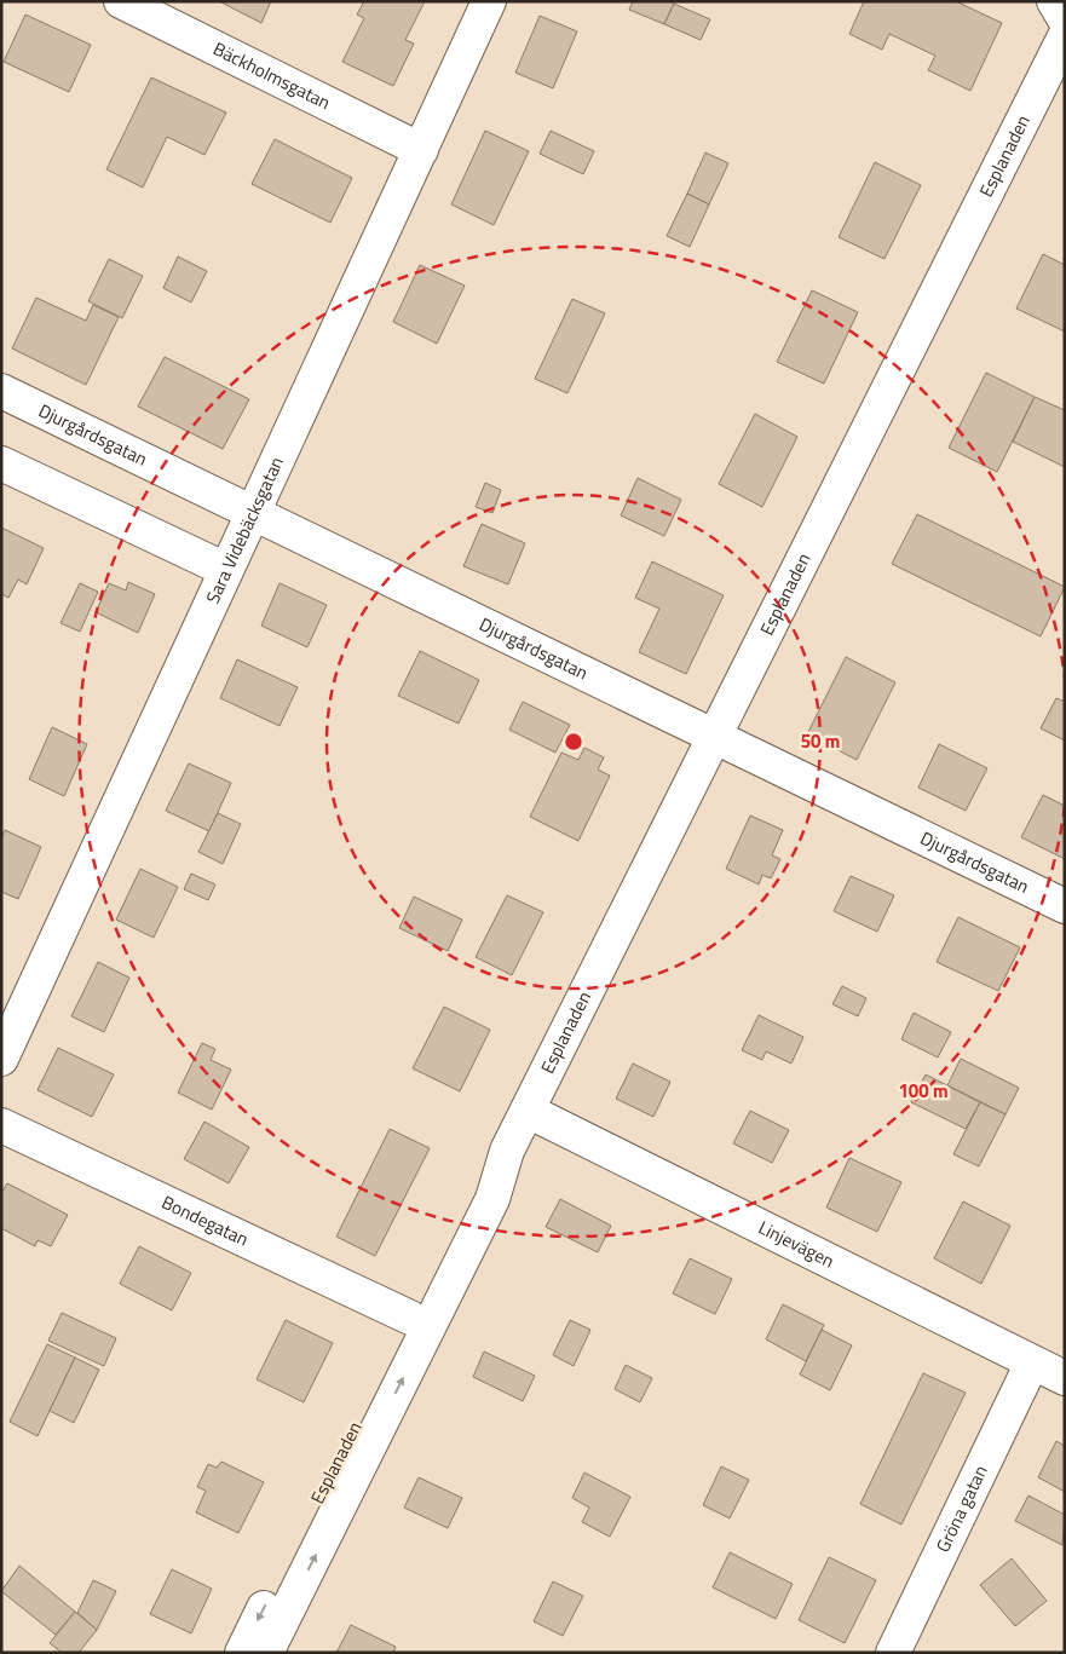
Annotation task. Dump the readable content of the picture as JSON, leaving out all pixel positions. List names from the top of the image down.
{
  "streets": {
    "street": [
      "Bäckholmsgatan",
      "Esplanaden",
      "Djurgårdsgatan",
      "Sara Videbäcksgatan",
      "Bondegatan",
      "Linjevägen",
      "Gröna gatan"
    ]
  },
  "crossings": [
    ["Bäckholmsgatan", "Sara Videbäcksgatan"],
    ["Esplanaden", "Djurgårdsgatan"],
    ["Esplanaden", "Bondegatan"],
    ["Esplanaden", "Linjevägen"],
    ["Djurgårdsgatan", "Sara Videbäcksgatan"],
    ["Linjevägen", "Gröna gatan"]
  ],
  "rings": ["50 m", "100 m"]
}
